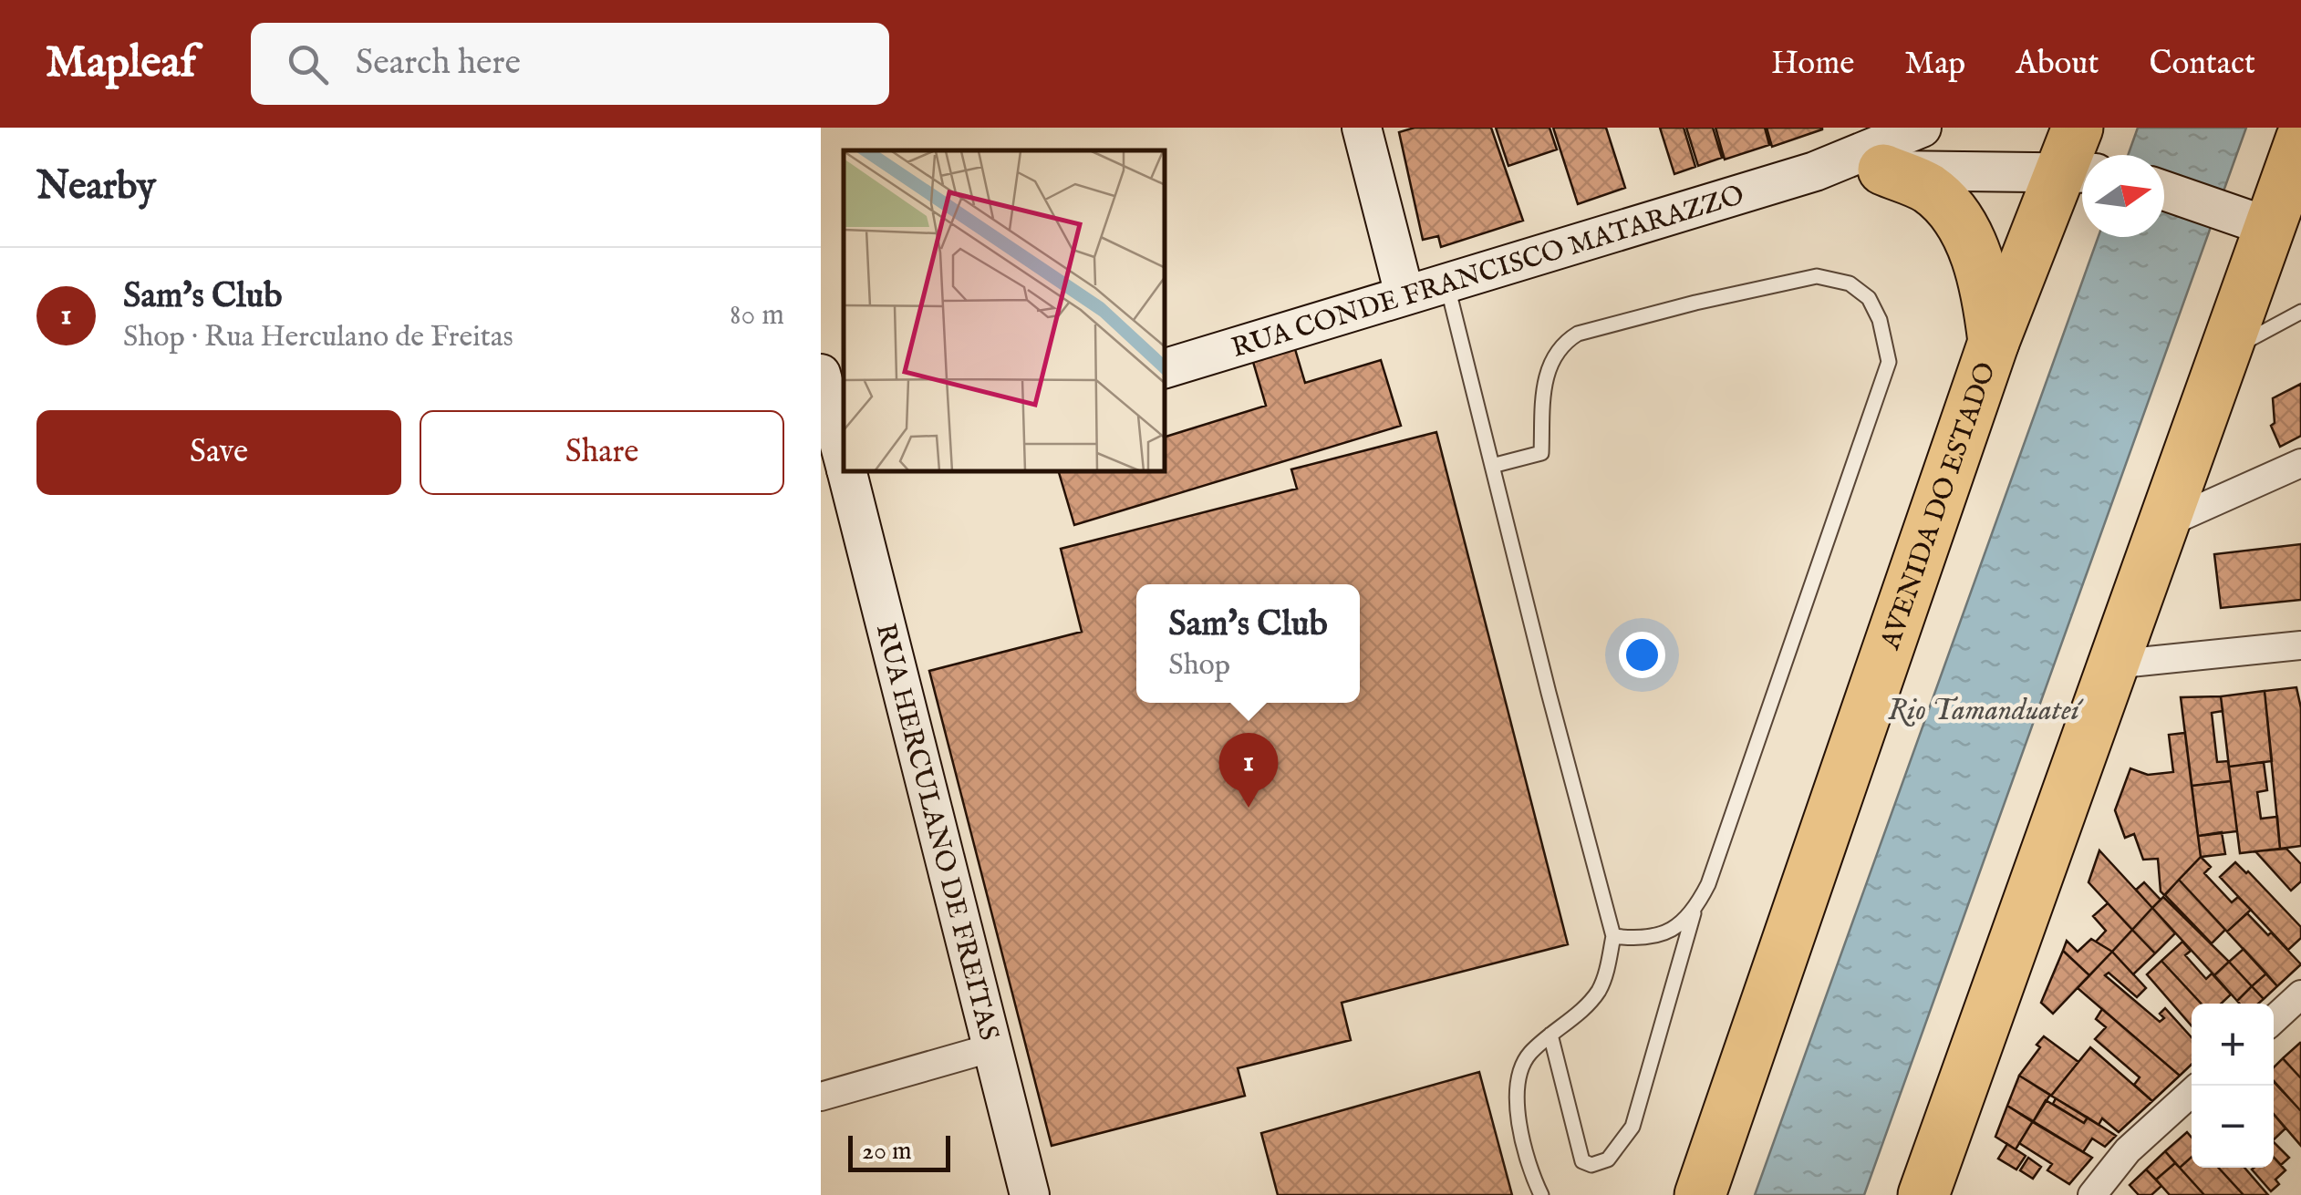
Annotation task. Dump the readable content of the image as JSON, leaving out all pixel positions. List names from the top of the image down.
{
  "streets": {
    "highway": ["AVENIDA DO ESTADO"],
    "main road": ["RUA CONDE FRANCISCO MATARAZZO", "RUA HERCULANO DE FREITAS"]
  },
  "crossings": [
    ["RUA CONDE FRANCISCO MATARAZZO", "AVENIDA DO ESTADO"]
  ],
  "water": ["Rio Tamanduateí"],
  "scale_bar": "20 m",
  "north": "right",
  "page": {
    "header": "Mapleaf",
    "search": "Search here",
    "nav": [
      "Home",
      "Map",
      "About",
      "Contact"
    ],
    "heading": "Nearby",
    "list": [
      {
        "mark": "1",
        "name": "Sam's Club",
        "note": "Shop · Rua Herculano de Freitas",
        "value": "80 m"
      }
    ],
    "buttons": ["Save", "Share"],
    "popup": ["Sam's Club", "Shop"],
    "pins": "1",
    "map_buttons": ["+", "−"],
    "scale": "20 m"
  }
}
